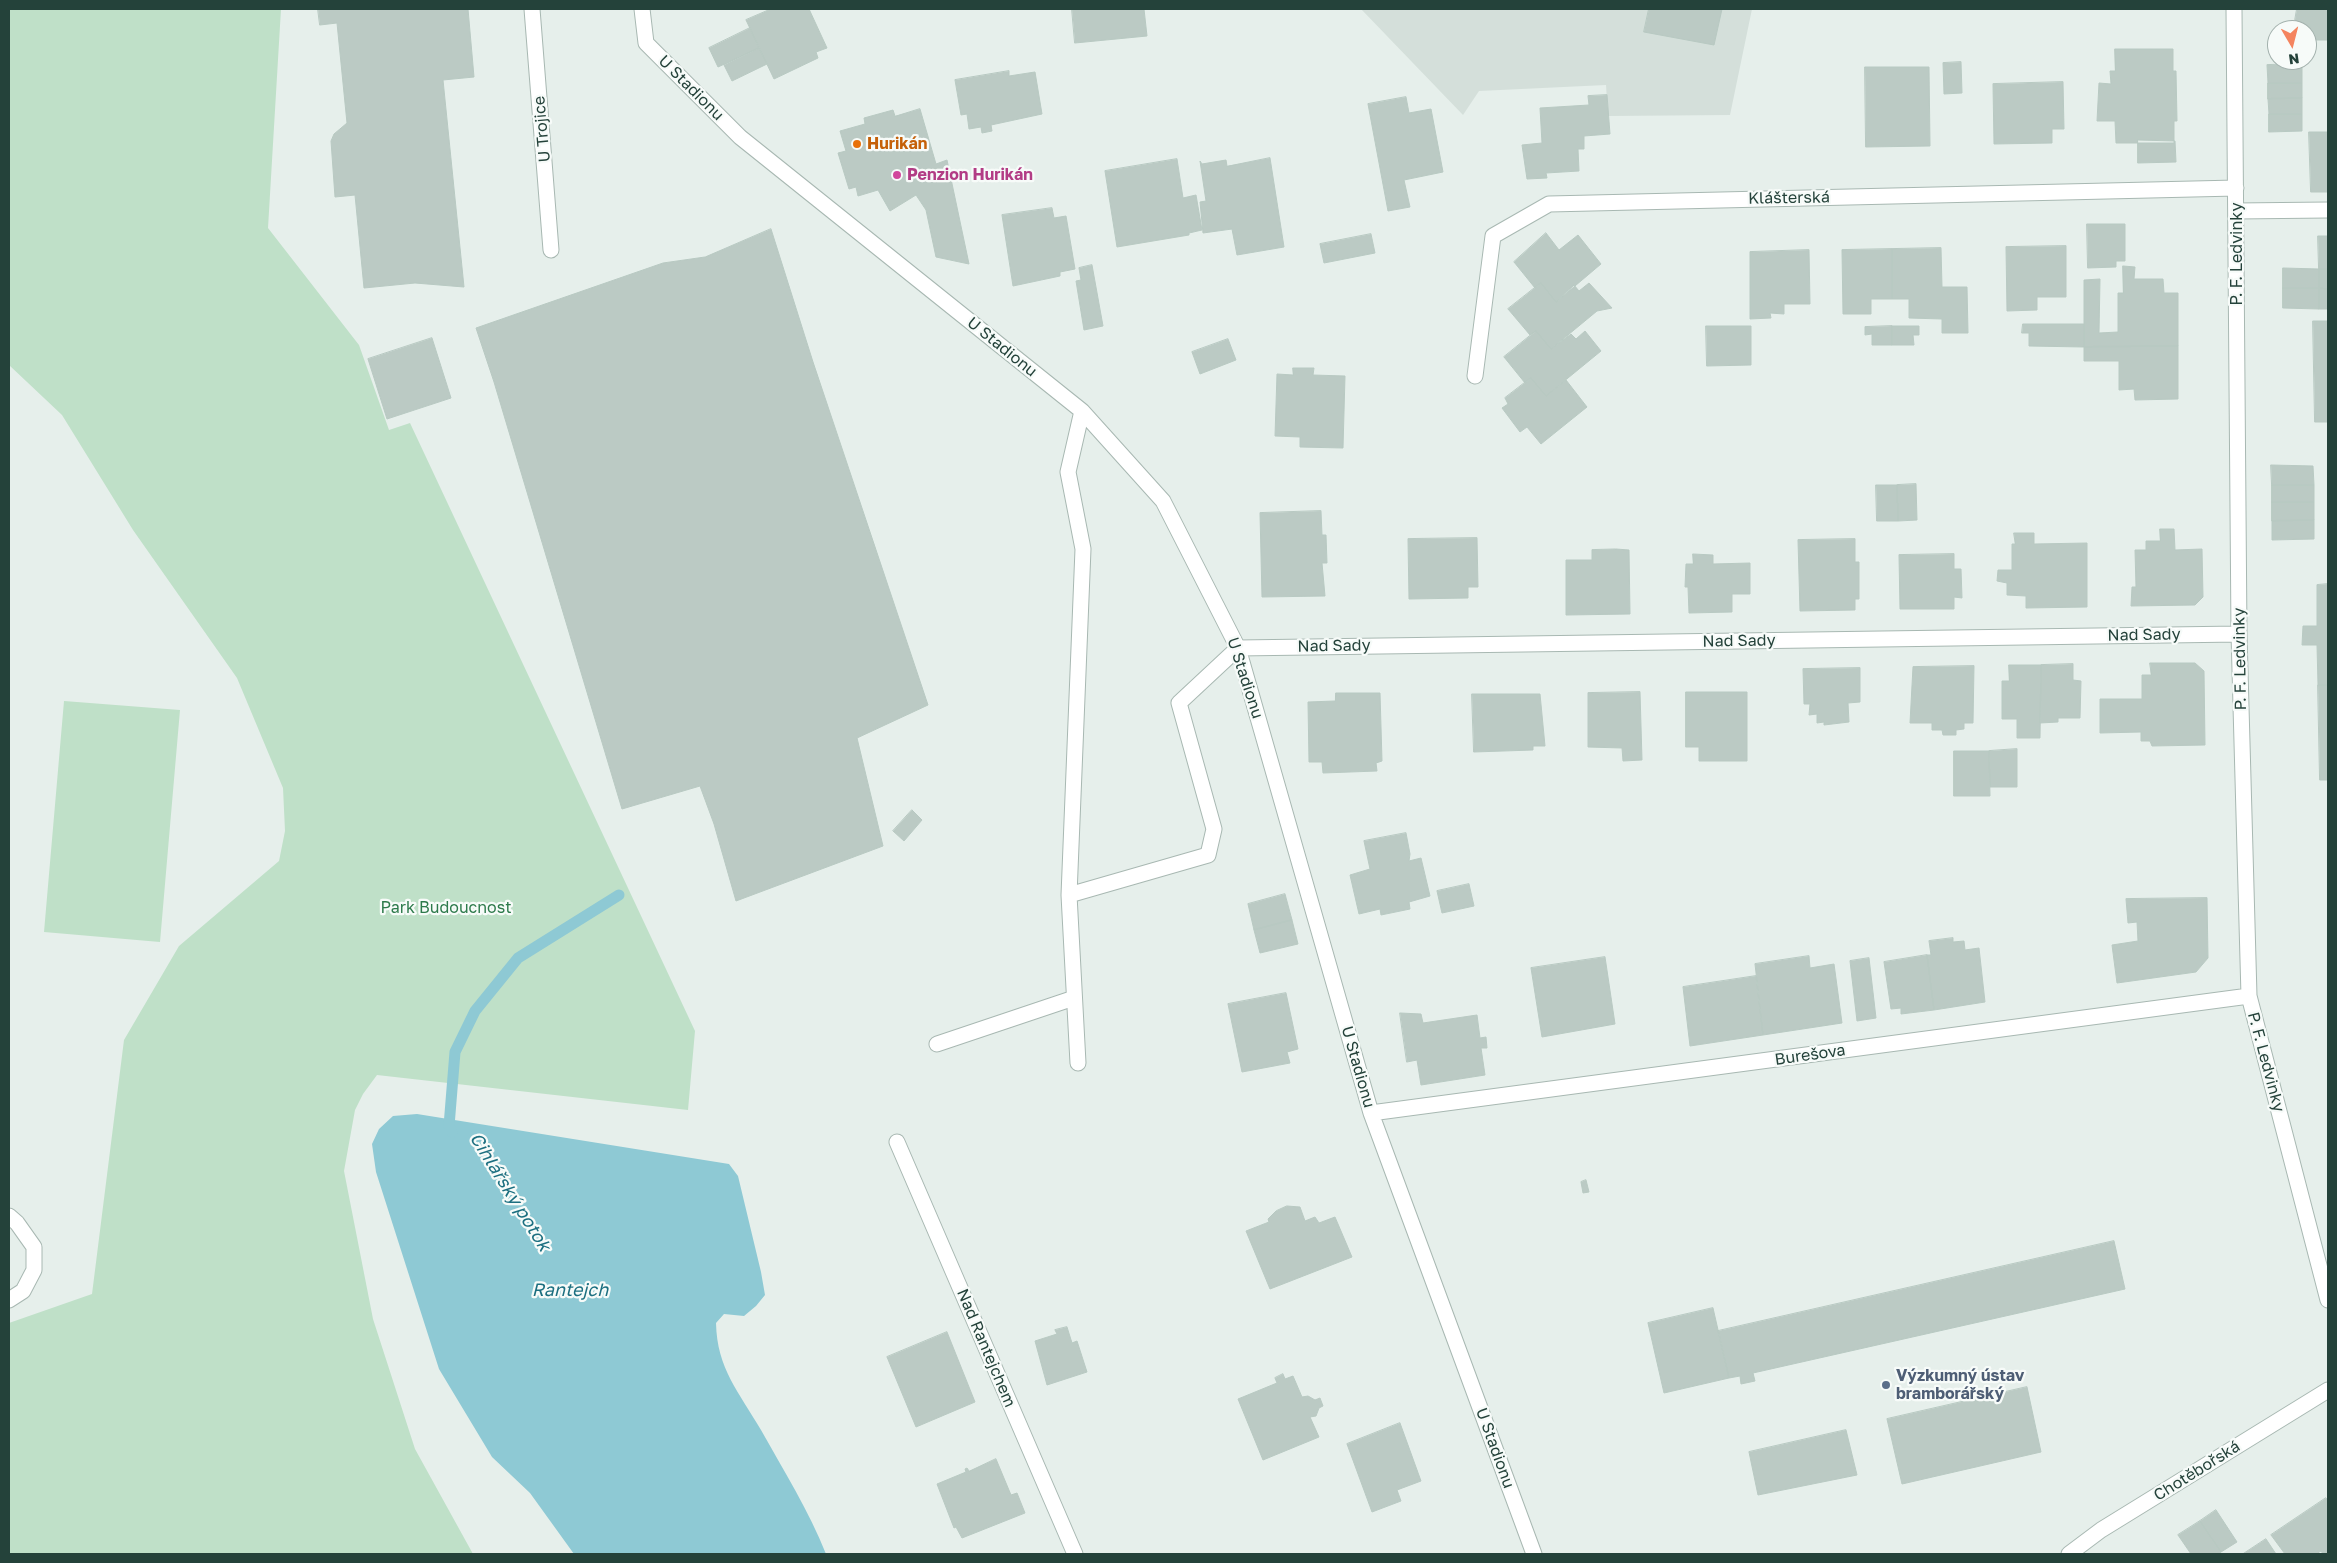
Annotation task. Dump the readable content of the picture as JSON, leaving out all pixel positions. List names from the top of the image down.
{
  "streets": {
    "street": [
      "U Stadionu",
      "U Trojice",
      "Klášterská",
      "P. F. Ledvinky",
      "Nad Sady",
      "Burešova",
      "Nad Rantejchem",
      "Chotěbořská"
    ]
  },
  "crossings": [
    ["U Stadionu", "Nad Sady"],
    ["U Stadionu", "Burešova"],
    ["Klášterská", "P. F. Ledvinky"],
    ["P. F. Ledvinky", "Nad Sady"],
    ["P. F. Ledvinky", "Burešova"]
  ],
  "water": ["Cihlářský potok", "Rantejch"],
  "parks": ["Park Budoucnost"],
  "places": ["Hurikán", "Penzion Hurikán", "Výzkumný ústav bramborářský"],
  "north": "bottom"
}
